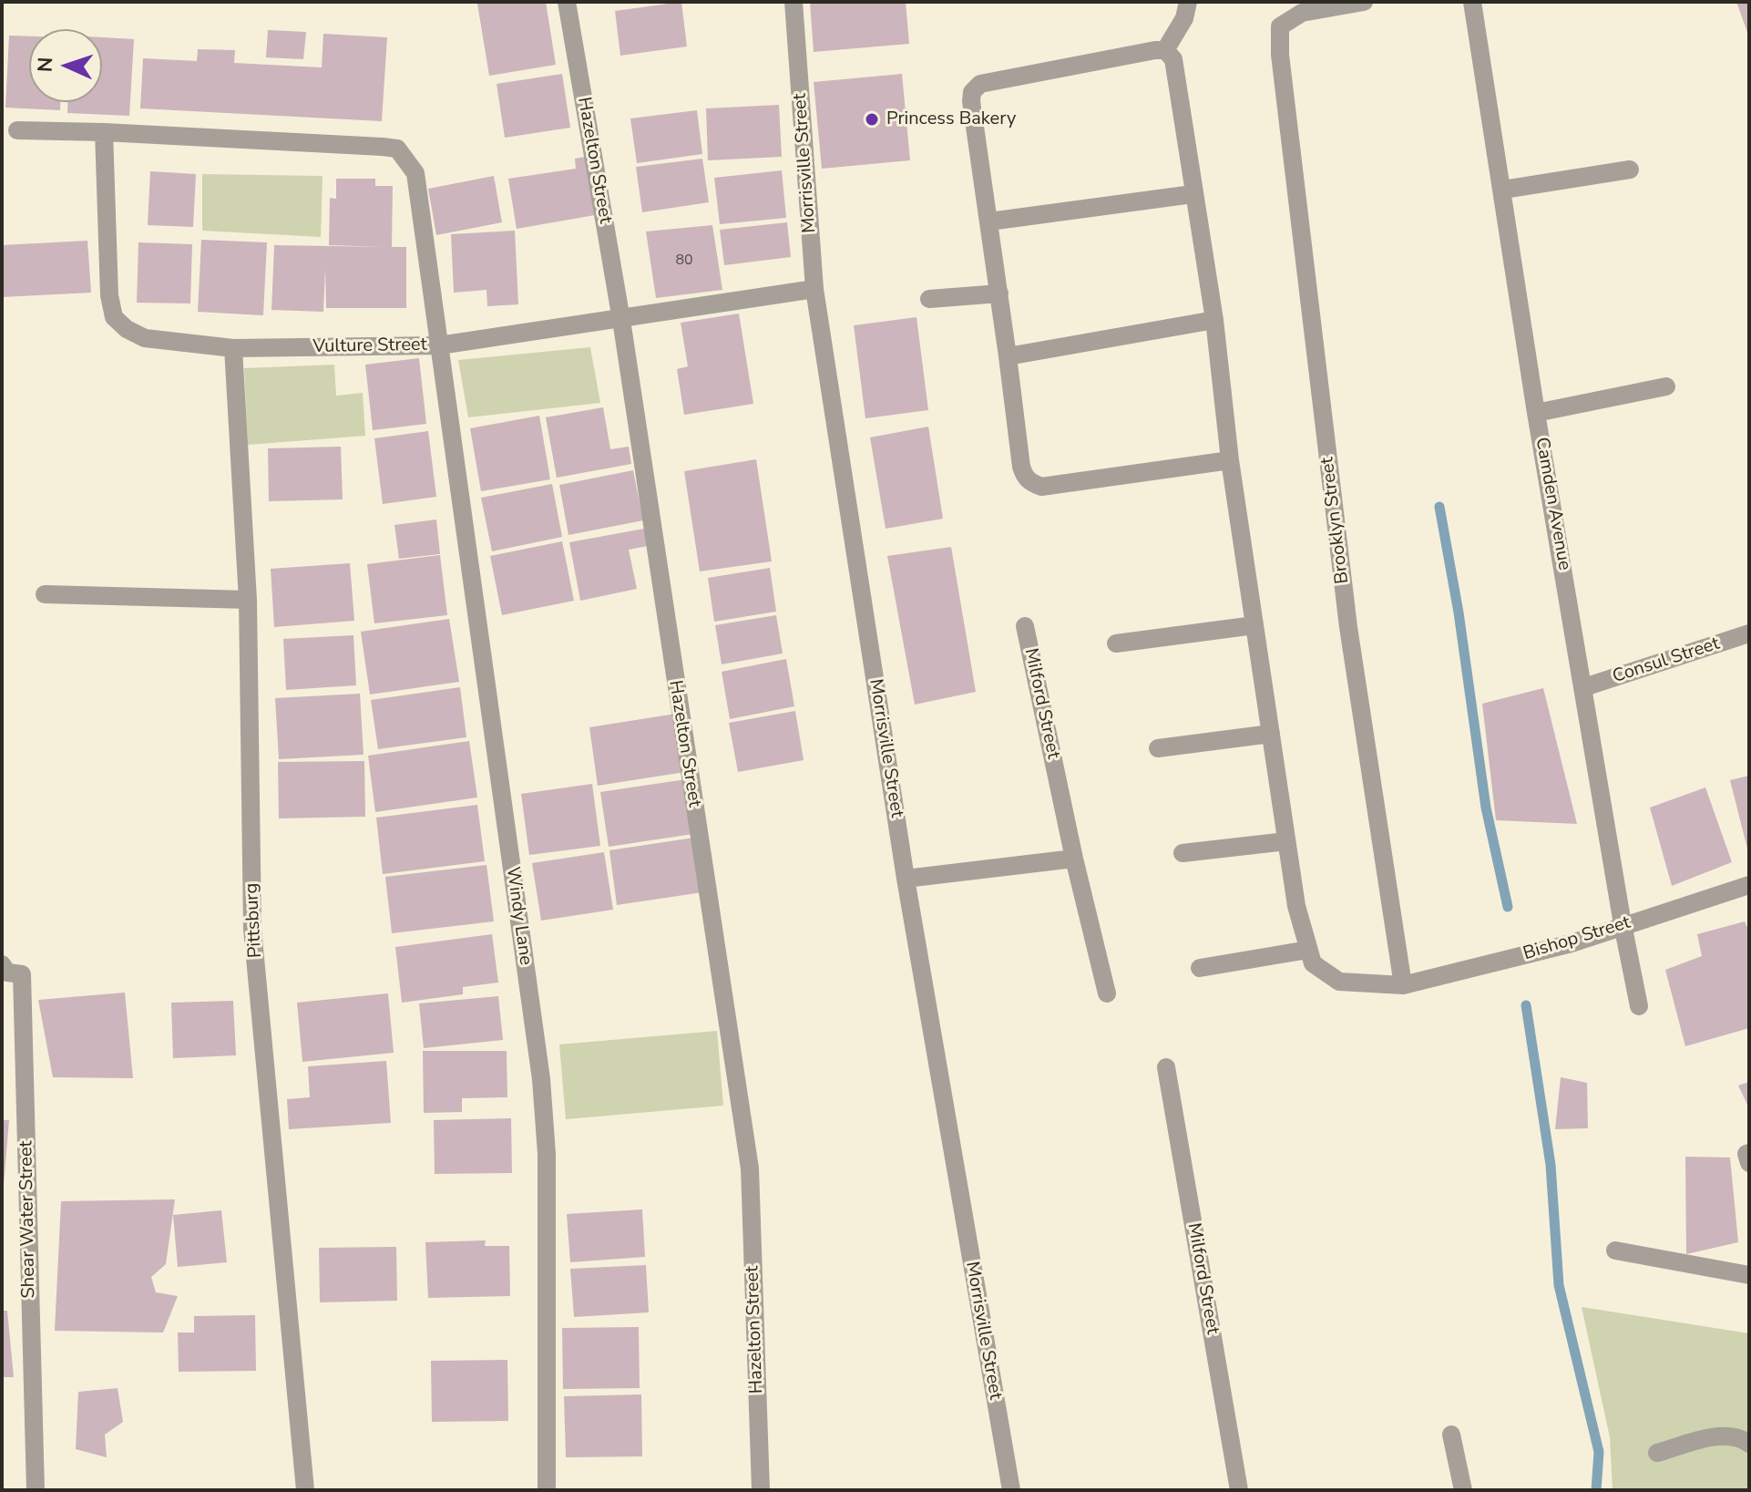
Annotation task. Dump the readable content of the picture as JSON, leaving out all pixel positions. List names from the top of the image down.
{
  "streets": {
    "street": [
      "Hazelton Street",
      "Morrisville Street",
      "Vulture Street",
      "Camden Avenue",
      "Brooklyn Street",
      "Consul Street",
      "Milford Street",
      "Windy Lane",
      "Pittsburg",
      "Bishop Street",
      "Shear Water Street"
    ]
  },
  "crossings": [
    ["Hazelton Street", "Vulture Street"],
    ["Morrisville Street", "Vulture Street"],
    ["Vulture Street", "Windy Lane"],
    ["Vulture Street", "Pittsburg"],
    ["Camden Avenue", "Consul Street"],
    ["Camden Avenue", "Bishop Street"],
    ["Brooklyn Street", "Bishop Street"]
  ],
  "places": ["Princess Bakery"],
  "house_numbers": ["80"],
  "north": "left"
}
